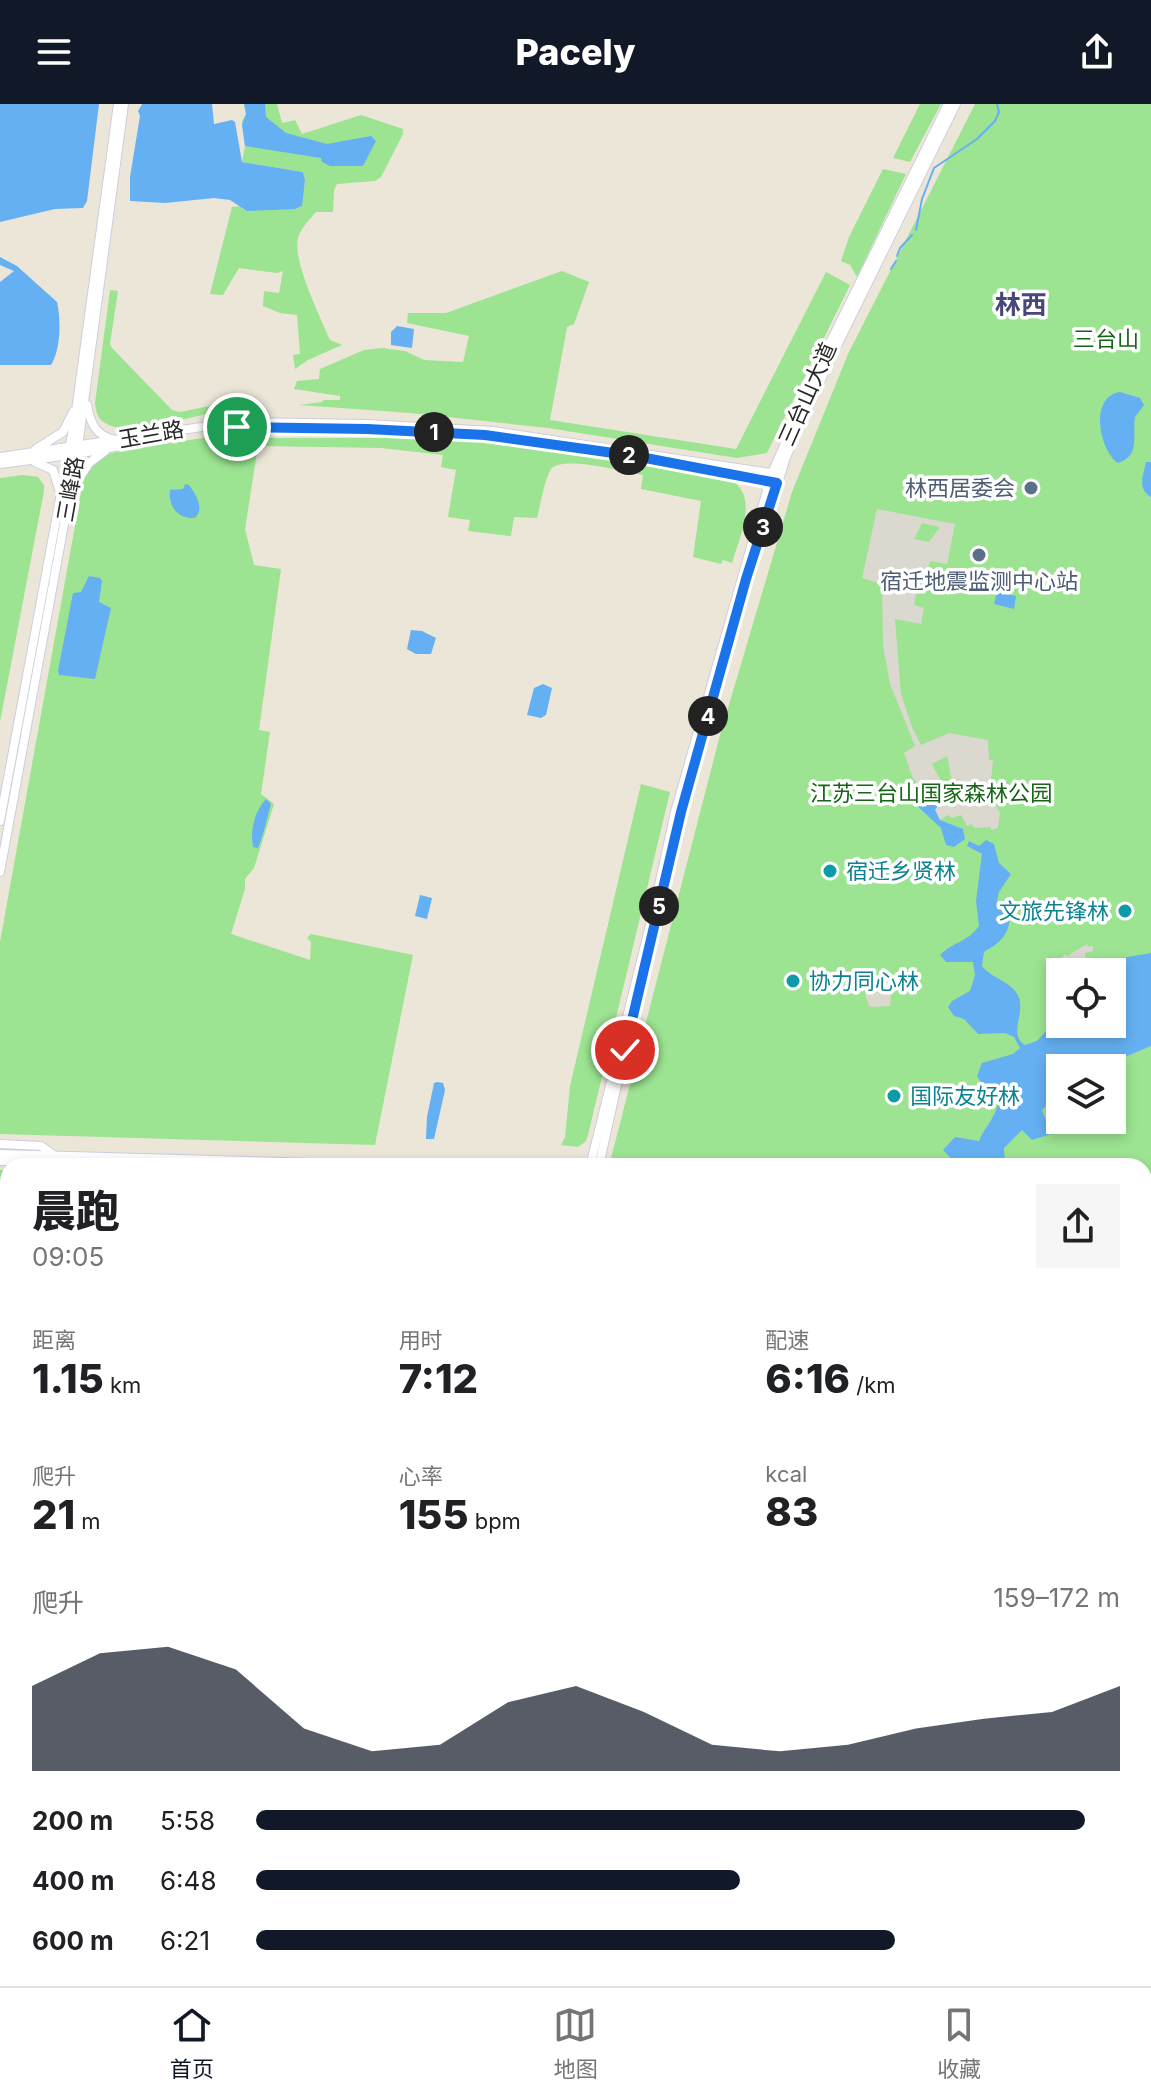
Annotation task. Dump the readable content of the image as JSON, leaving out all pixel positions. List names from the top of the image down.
{
  "streets": {
    "main road": ["三台山大道", "玉兰路", "三峰路"]
  },
  "crossings": [
    ["三台山大道", "玉兰路"],
    ["玉兰路", "三峰路"]
  ],
  "districts": ["林西"],
  "parks": ["三台山", "江苏三台山国家森林公园"],
  "places": [
    "林西居委会",
    "宿迁地震监测中心站",
    "宿迁乡贤林",
    "文旅先锋林",
    "协力同心林",
    "国际友好林"
  ],
  "page": {
    "header": "Pacely",
    "pins": [
      "1",
      "2",
      "3",
      "4",
      "5"
    ],
    "heading": ["晨跑", "09:05"],
    "stats": [
      ["距离", "1.15 km"],
      ["用时", "7:12"],
      ["配速", "6:16 /km"],
      ["爬升", "21 m"],
      ["心率", "155 bpm"],
      ["kcal", "83"]
    ],
    "chart": ["爬升", "159–172 m"],
    "list": [
      {
        "name": "200 m",
        "note": "5:58"
      },
      {
        "name": "400 m",
        "note": "6:48"
      },
      {
        "name": "600 m",
        "note": "6:21"
      }
    ],
    "tabs": ["首页", "地图", "收藏"]
  }
}
